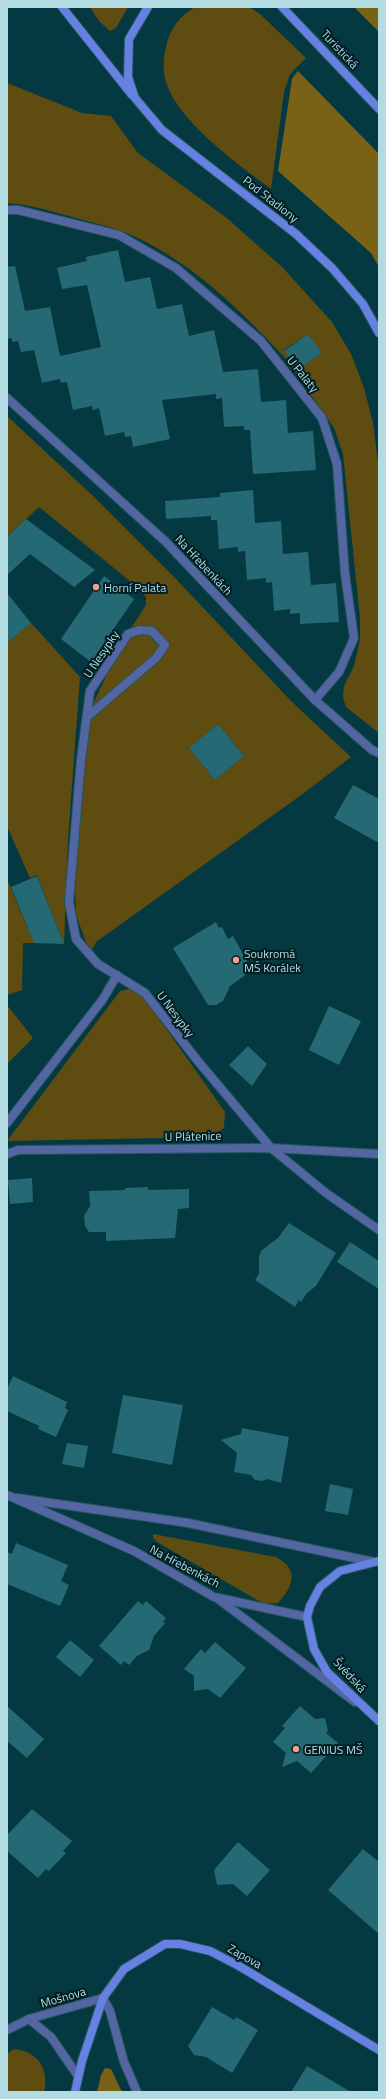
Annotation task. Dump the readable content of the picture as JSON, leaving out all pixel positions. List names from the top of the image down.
{
  "streets": {
    "street": [
      "Turistická",
      "Pod Stadiony",
      "U Palaty",
      "Na Hřebenkách",
      "U Nesypky",
      "U Plátenice",
      "Švédská",
      "Zapova",
      "Mošnova"
    ]
  },
  "crossings": [
    ["U Palaty", "Na Hřebenkách"],
    ["Na Hřebenkách", "Švédská"],
    ["U Nesypky", "U Plátenice"],
    ["Zapova", "Mošnova"]
  ],
  "places": ["Horní Palata", "Soukromá MŠ Korálek", "GENIUS MŠ"]
}
